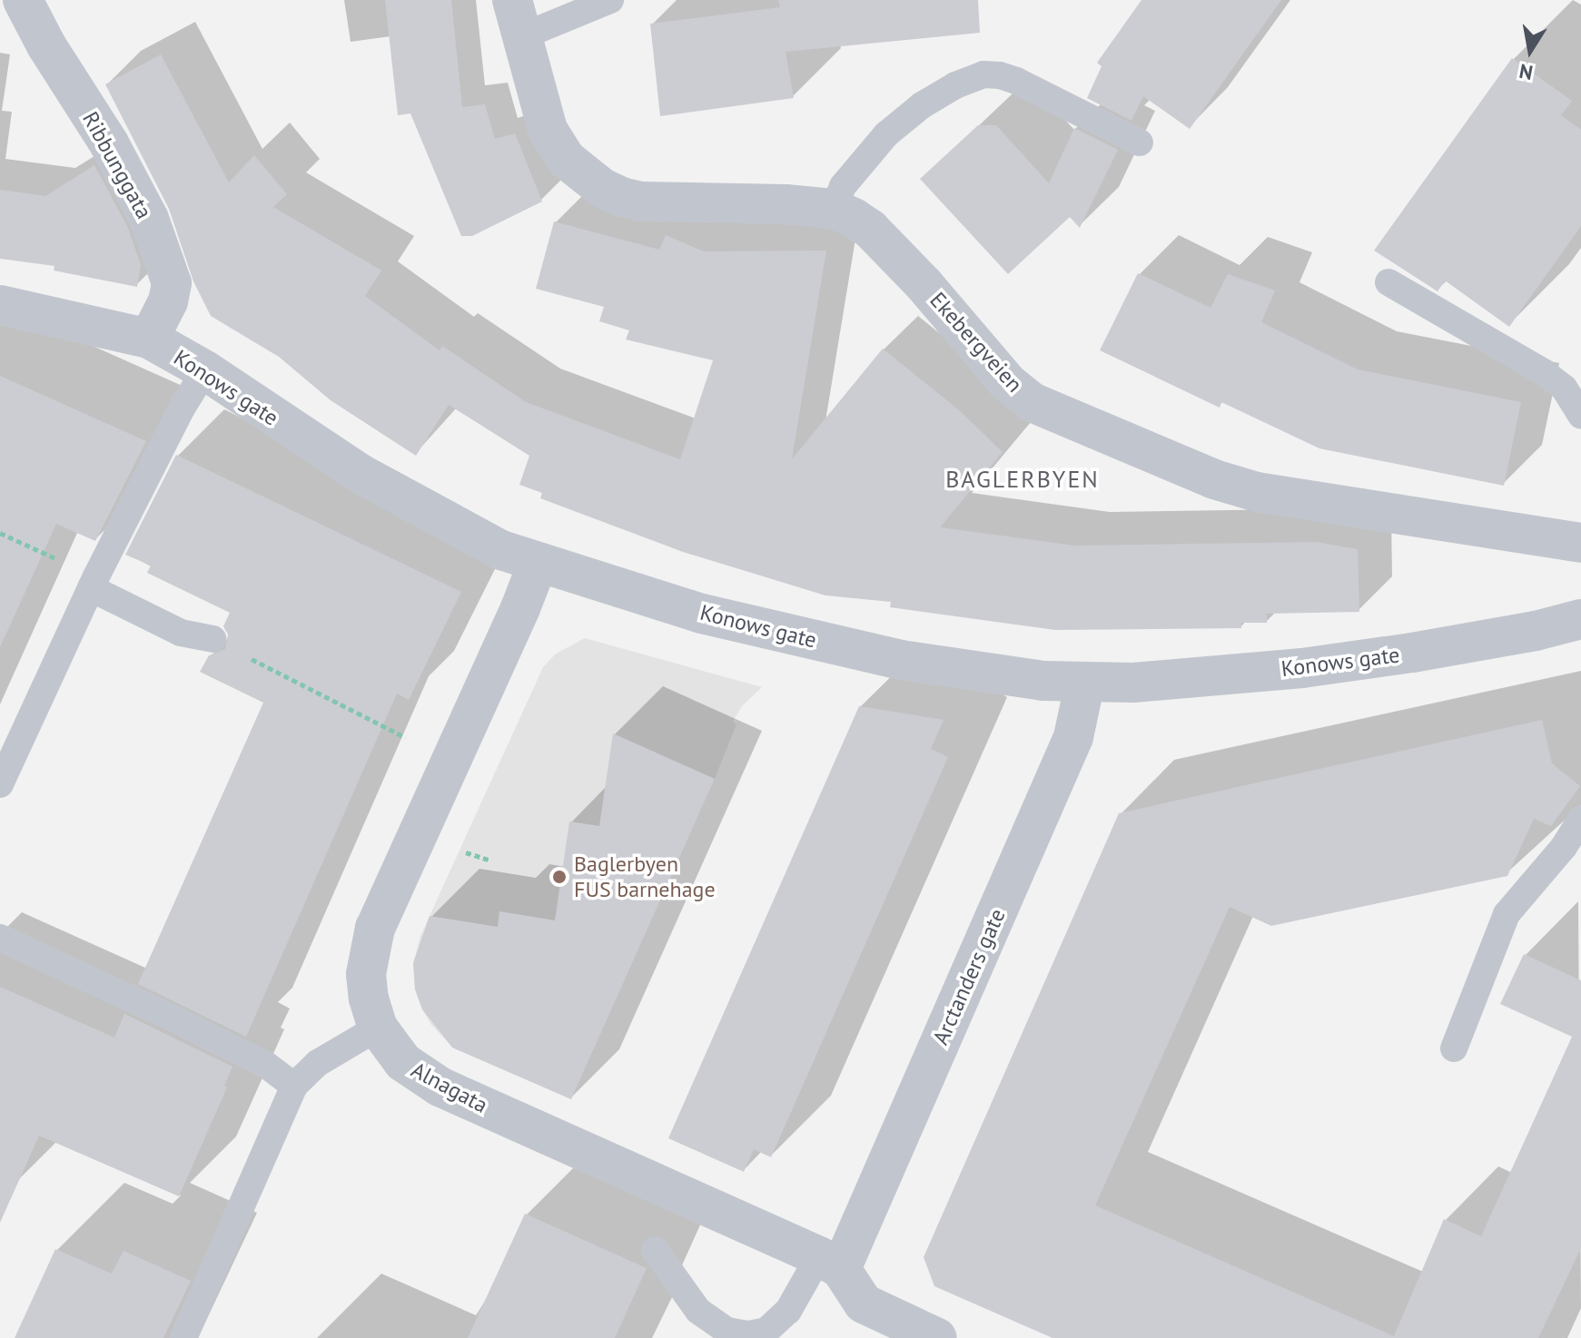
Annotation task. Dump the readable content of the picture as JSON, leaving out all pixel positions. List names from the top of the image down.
{
  "streets": {
    "street": [
      "Ribbunggata",
      "Ekebergveien",
      "Konows gate",
      "Arctanders gate",
      "Alnagata"
    ]
  },
  "crossings": [
    ["Ribbunggata", "Konows gate"],
    ["Konows gate", "Arctanders gate"],
    ["Konows gate", "Alnagata"],
    ["Arctanders gate", "Alnagata"]
  ],
  "districts": ["BAGLERBYEN"],
  "places": ["Baglerbyen FUS barnehage"],
  "north": "bottom"
}
